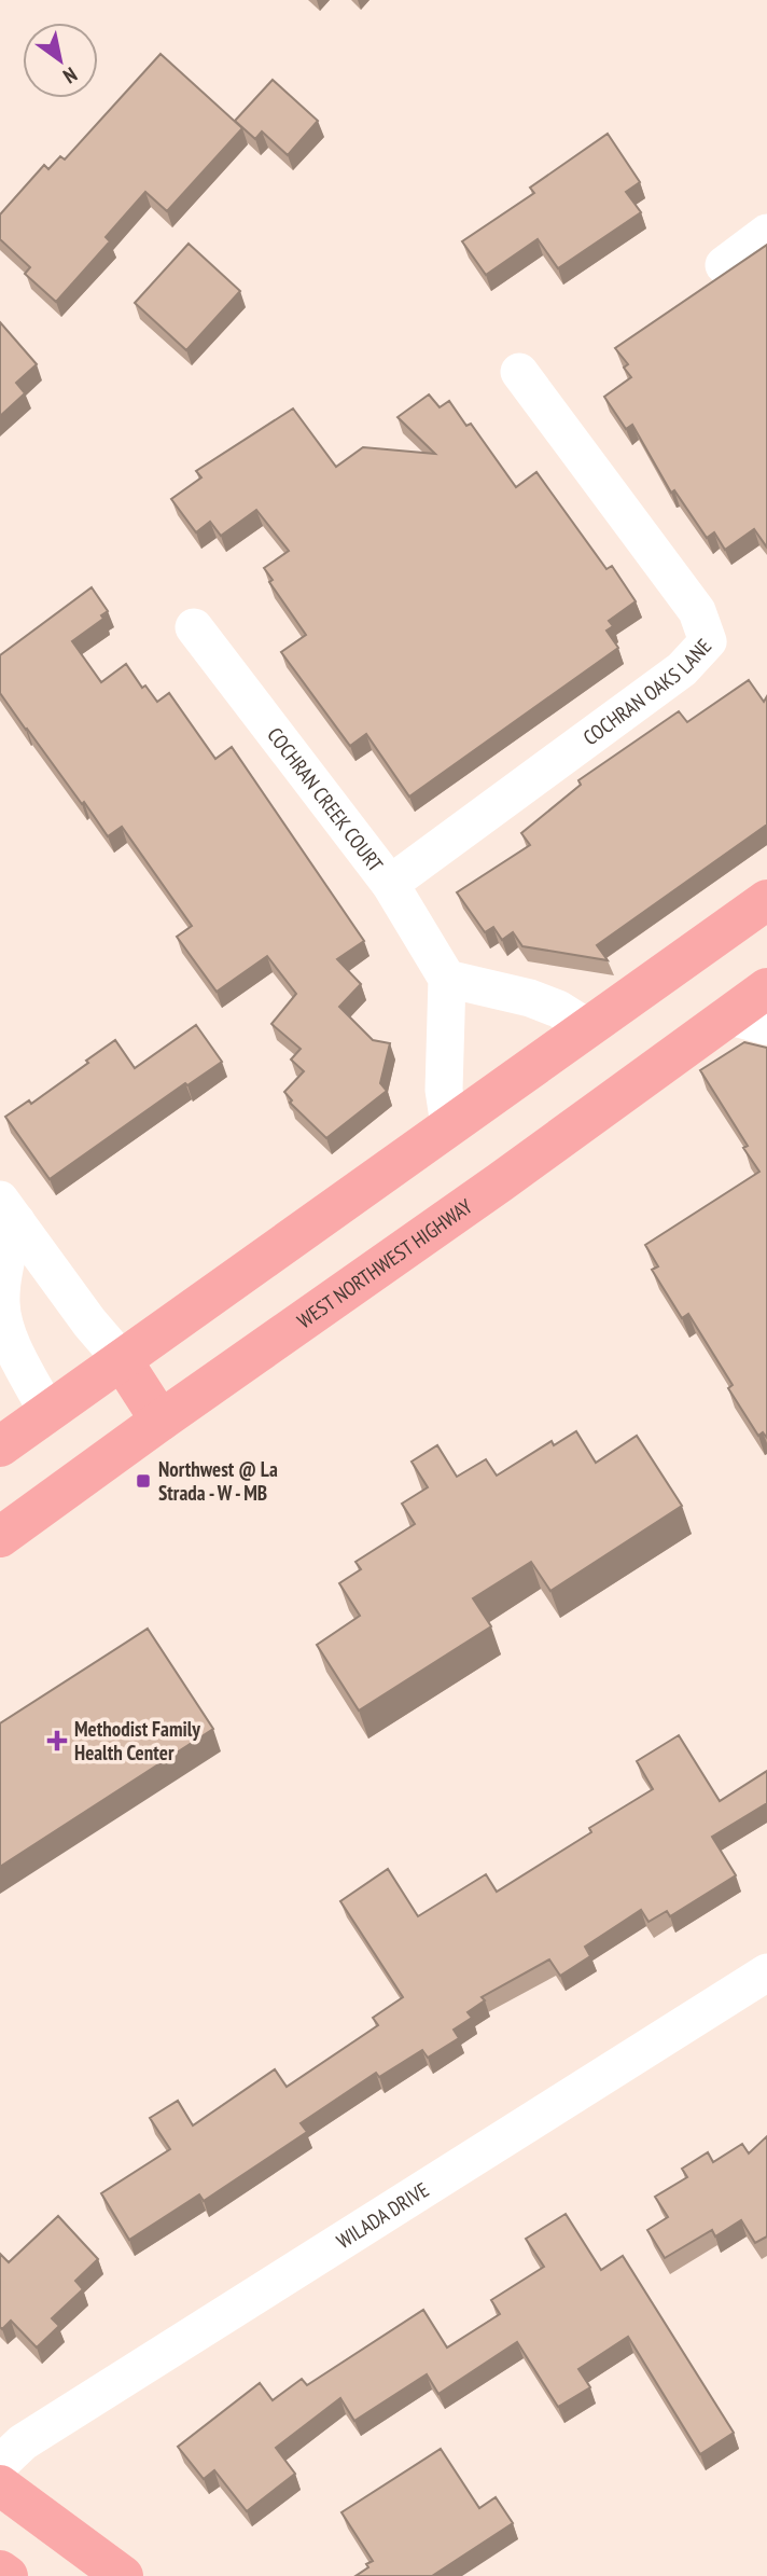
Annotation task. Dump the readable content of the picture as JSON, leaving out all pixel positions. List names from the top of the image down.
{
  "streets": {
    "main road": ["WEST NORTHWEST HIGHWAY"],
    "street": ["COCHRAN OAKS LANE", "COCHRAN CREEK COURT", "WILADA DRIVE"]
  },
  "crossings": [
    ["COCHRAN OAKS LANE", "COCHRAN CREEK COURT"]
  ],
  "places": {
    "transit": ["Northwest @ La Strada - W - MB"],
    "health": ["Methodist Family Health Center"]
  },
  "north": "bottom right"
}
